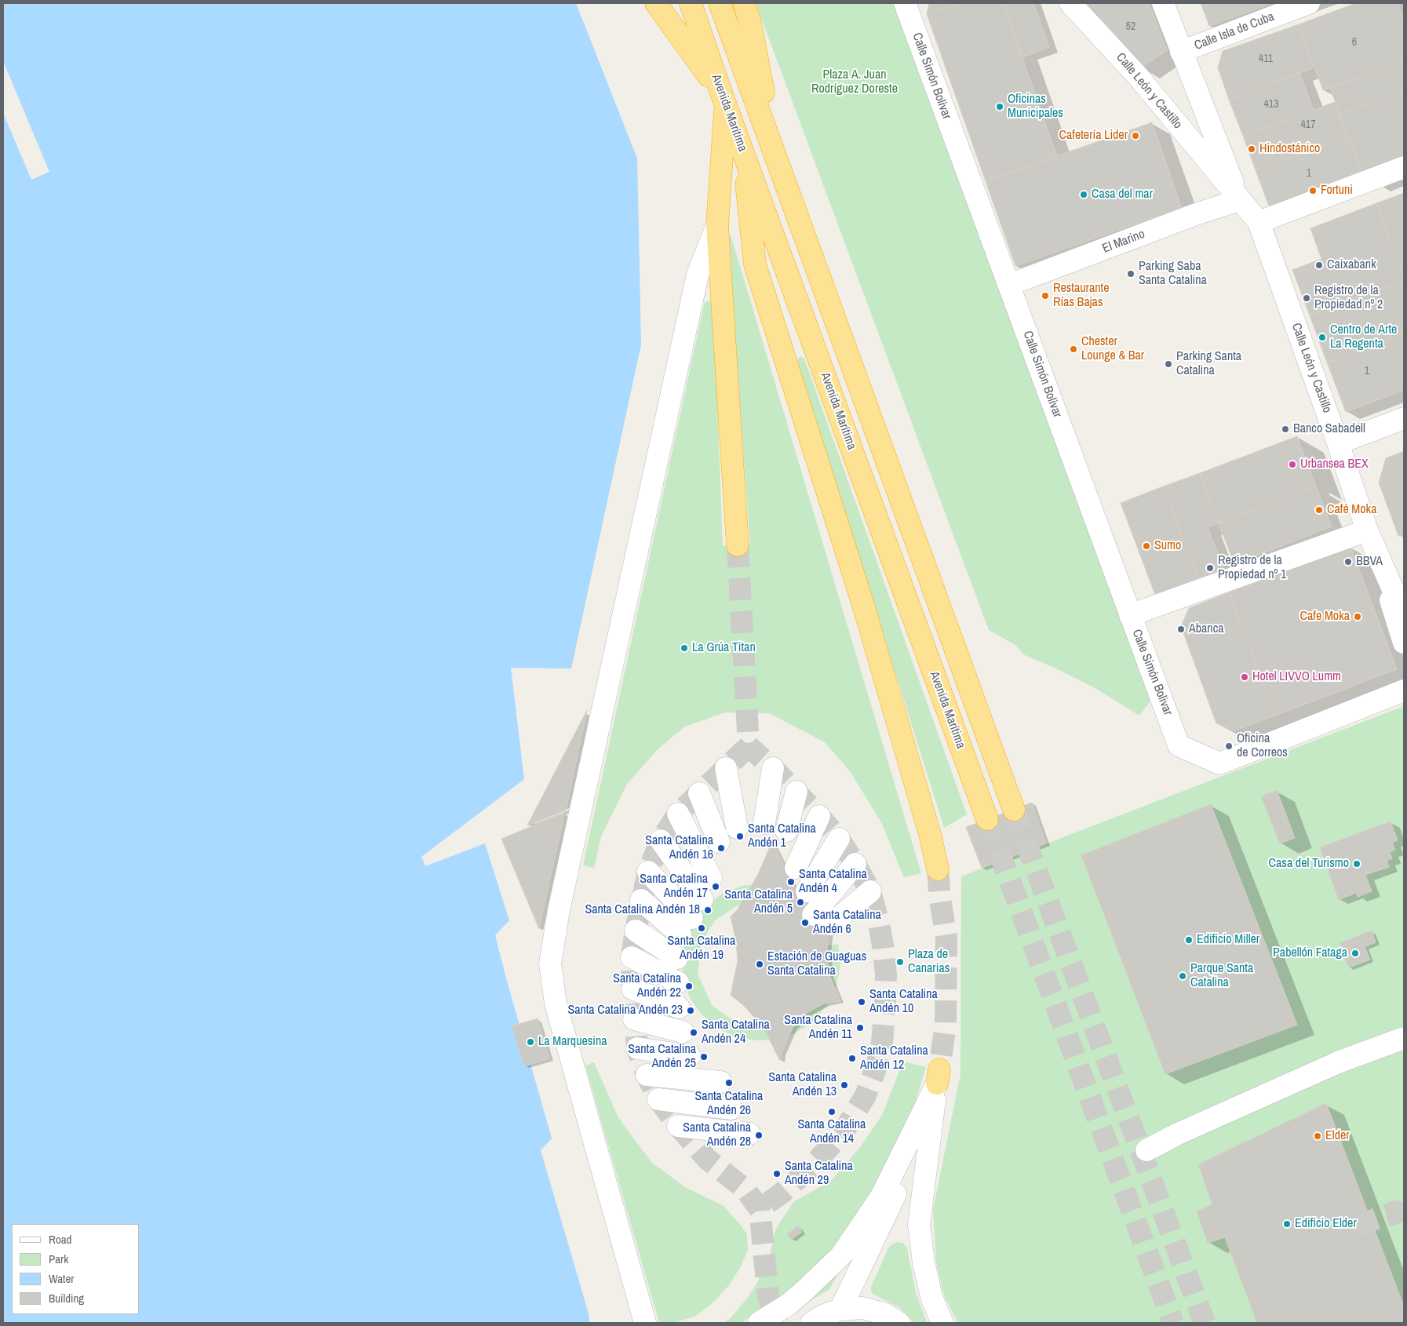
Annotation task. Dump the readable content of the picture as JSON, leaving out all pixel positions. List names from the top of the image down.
{
  "streets": {
    "highway": ["Avenida Marítima"],
    "street": [
      "Calle Isla de Cuba",
      "Calle Simón Bolivar",
      "Calle León y Castillo",
      "El Marino"
    ]
  },
  "crossings": [
    ["Calle Isla de Cuba", "Calle León y Castillo"],
    ["Calle Simón Bolivar", "El Marino"],
    ["Calle León y Castillo", "El Marino"]
  ],
  "parks": ["Plaza A. Juan Rodríguez Doreste"],
  "places": [
    "Oficinas Municipales",
    "Cafetería Lider",
    "Hindostánico",
    "Fortuni",
    "Casa del mar",
    "Caixabank",
    "Parking Saba Santa Catalina",
    "Restaurante Rías Bajas",
    "Registro de la Propiedad nº 2",
    "Centro de Arte La Regenta",
    "Chester Lounge & Bar",
    "Parking Santa Catalina",
    "Banco Sabadell",
    "Urbansea BEX",
    "Café Moka",
    "Sumo",
    "BBVA",
    "Registro de la Propiedad nº 1",
    "Cafe Moka",
    "Abanca",
    "La Grúa Titan",
    "Hotel LIVVO Lumm",
    "Oficina de Correos",
    "Santa Catalina Andén 1",
    "Santa Catalina Andén 16",
    "Casa del Turismo",
    "Santa Catalina Andén 4",
    "Santa Catalina Andén 17",
    "Santa Catalina Andén 5",
    "Santa Catalina Andén 18",
    "Santa Catalina Andén 6",
    "Santa Catalina Andén 19",
    "Edificio Miller",
    "Pabellón Fataga",
    "Plaza de Canarias",
    "Estación de Guaguas Santa Catalina",
    "Parque Santa Catalina",
    "Santa Catalina Andén 22",
    "Santa Catalina Andén 10",
    "Santa Catalina Andén 23",
    "Santa Catalina Andén 11",
    "Santa Catalina Andén 24",
    "La Marquesina",
    "Santa Catalina Andén 25",
    "Santa Catalina Andén 12",
    "Santa Catalina Andén 26",
    "Santa Catalina Andén 13",
    "Santa Catalina Andén 14",
    "Santa Catalina Andén 28",
    "Elder",
    "Santa Catalina Andén 29",
    "Edificio Elder"
  ],
  "house_numbers": [
    "52",
    "6",
    "411",
    "413",
    "417",
    "1",
    "1"
  ],
  "legend": [
    "Road",
    "Park",
    "Water",
    "Building"
  ]
}
